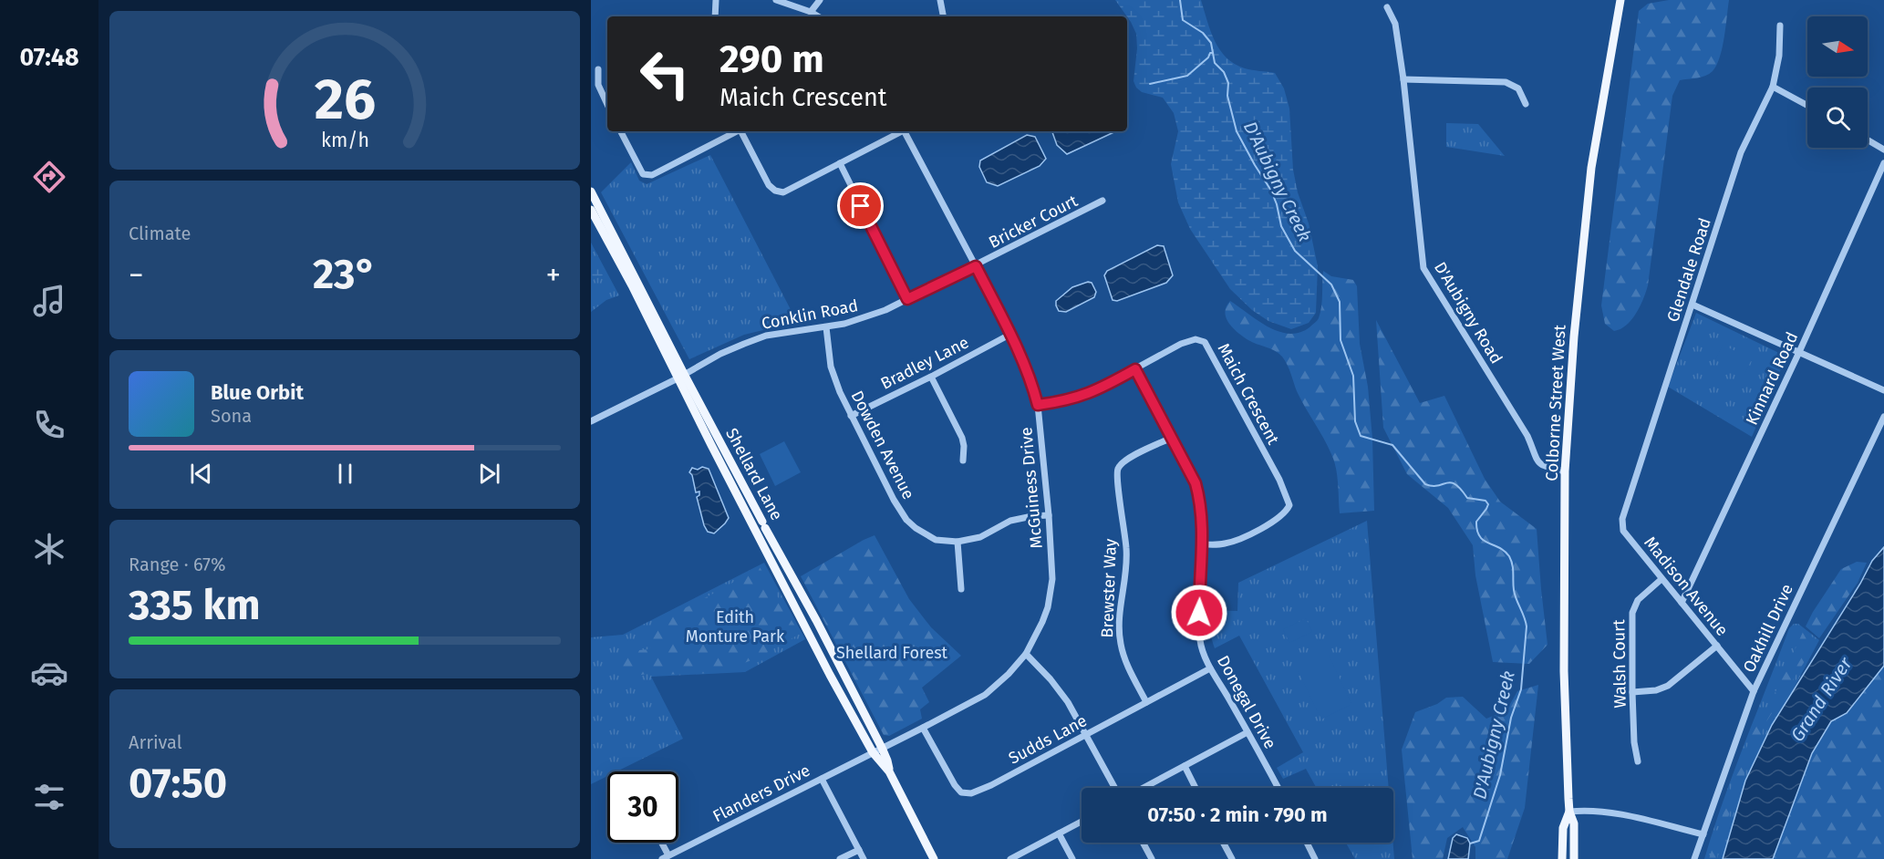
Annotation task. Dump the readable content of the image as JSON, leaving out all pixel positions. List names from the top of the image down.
{
  "streets": {
    "main road": ["Colborne Street West", "Shellard Lane"],
    "street": [
      "Bricker Court",
      "Glendale Road",
      "D'Aubigny Road",
      "Conklin Road",
      "Bradley Lane",
      "Kinnard Road",
      "Maich Crescent",
      "Dowden Avenue",
      "McGuiness Drive",
      "Madison Avenue",
      "Brewster Way",
      "Oakhill Drive",
      "Walsh Court",
      "Donegal Drive",
      "Sudds Lane",
      "Flanders Drive"
    ]
  },
  "crossings": [
    ["Bricker Court", "Conklin Road"],
    ["Bricker Court", "McGuiness Drive"],
    ["Glendale Road", "Madison Avenue"],
    ["D'Aubigny Road", "Colborne Street West"],
    ["Conklin Road", "Dowden Avenue"],
    ["Conklin Road", "Shellard Lane"],
    ["Conklin Road", "McGuiness Drive"],
    ["Bradley Lane", "Dowden Avenue"],
    ["Bradley Lane", "McGuiness Drive"],
    ["Kinnard Road", "Madison Avenue"],
    ["Maich Crescent", "McGuiness Drive"],
    ["Maich Crescent", "Donegal Drive"],
    ["Dowden Avenue", "McGuiness Drive"],
    ["Shellard Lane", "McGuiness Drive"],
    ["Shellard Lane", "Flanders Drive"],
    ["McGuiness Drive", "Sudds Lane"],
    ["McGuiness Drive", "Flanders Drive"],
    ["Madison Avenue", "Oakhill Drive"],
    ["Madison Avenue", "Walsh Court"],
    ["Brewster Way", "Donegal Drive"],
    ["Brewster Way", "Sudds Lane"],
    ["Donegal Drive", "Sudds Lane"]
  ],
  "water": ["D'Aubigny Creek", "Grand River"],
  "parks": ["Edith Monture Park", "Shellard Forest"],
  "north": "right",
  "page": {
    "tabs": "07:48",
    "turn": ["290 m", "Maich Crescent"],
    "tile": [
      "Climate",
      ["Range · 67%", "335 km"],
      ["Arrival", "07:50"]
    ],
    "heat": ["−", "23°", "+"],
    "song": ["Blue Orbit", "Sona"],
    "limit": "30",
    "trip": "07:50 · 2 min · 790 m",
    "gauge": ["26", "km/h"]
  }
}
